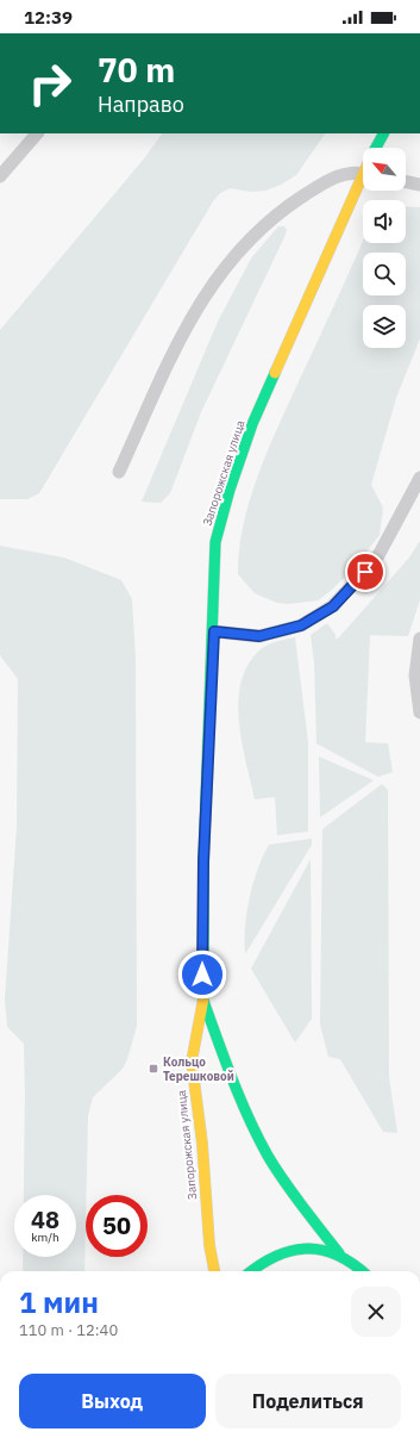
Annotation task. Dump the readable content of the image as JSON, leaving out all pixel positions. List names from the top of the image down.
{
  "streets": {
    "main road": ["Запорожская улица"]
  },
  "places": {
    "transit": ["Кольцо Терешковой"]
  },
  "north": "top left",
  "page": {
    "status": "12:39",
    "turn": ["70 m", "Направо"],
    "speed": "48 km/h",
    "limit": "50",
    "heading": ["1 мин", "110 m · 12:40"],
    "buttons": ["Выход", "Поделиться"]
  }
}
